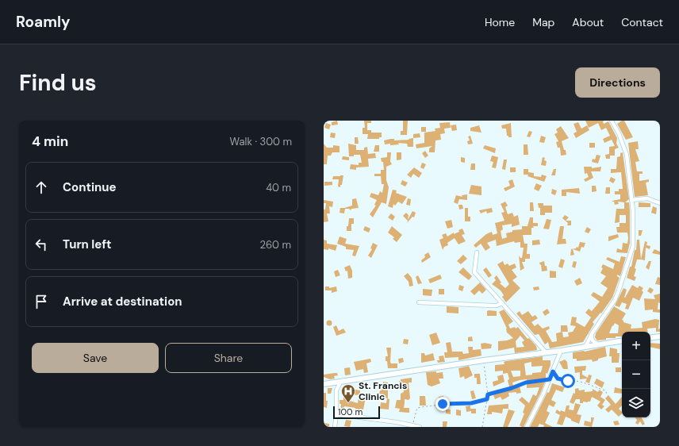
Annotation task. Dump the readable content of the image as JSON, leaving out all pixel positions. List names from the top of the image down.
{
  "places": {
    "hospital": ["St. Francis Clinic"]
  },
  "scale_bar": "100 m",
  "page": {
    "header": "Roamly",
    "nav": [
      "Home",
      "Map",
      "About",
      "Contact"
    ],
    "buttons": [
      "Directions",
      ["Save", "Share"]
    ],
    "title": "Find us",
    "heading": ["4 min", "Walk · 300 m"],
    "list": [
      ["Continue", "40 m"],
      ["Turn left", "260 m"],
      "Arrive at destination"
    ],
    "map_buttons": ["+", "−"],
    "scale": "100 m"
  }
}
